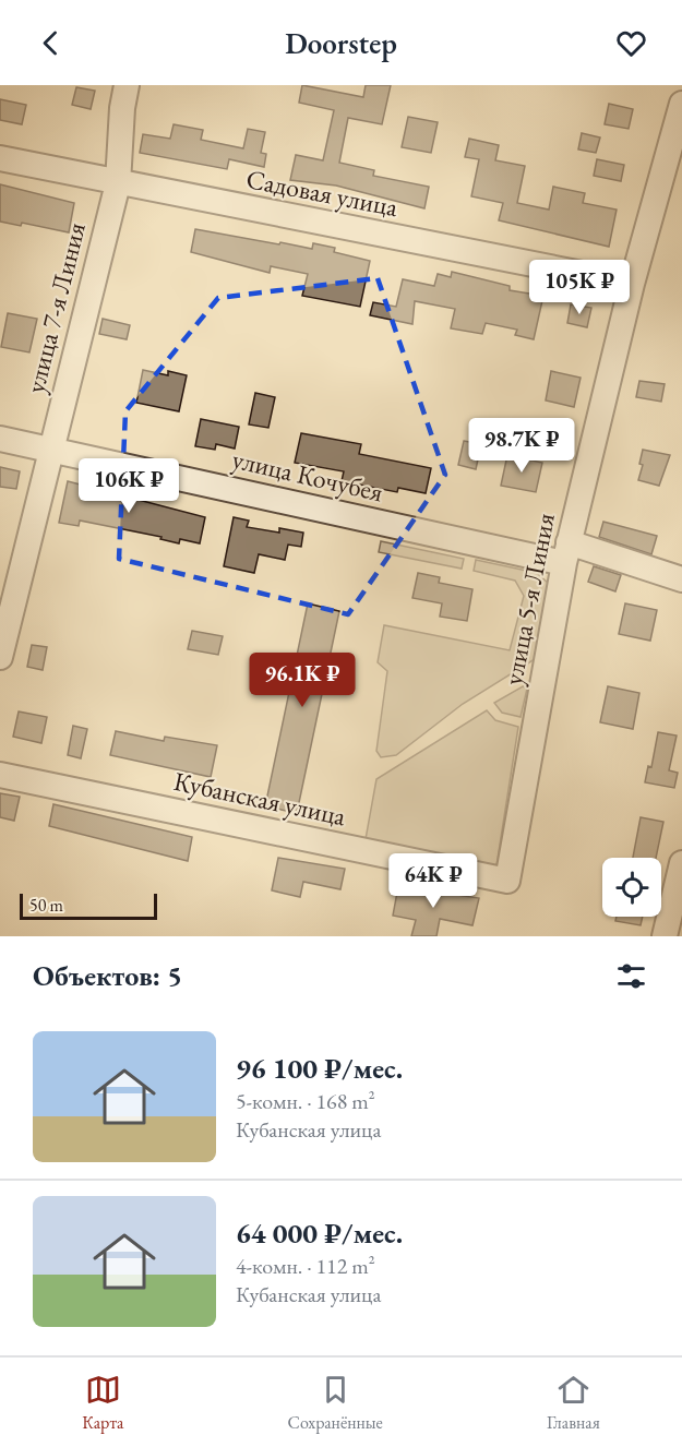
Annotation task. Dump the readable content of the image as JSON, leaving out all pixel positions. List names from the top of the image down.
{
  "streets": {
    "street": [
      "Садовая улица",
      "улица 7-я Линия",
      "улица Кочубея",
      "улица 5-я Линия",
      "Кубанская улица"
    ]
  },
  "crossings": [
    ["Садовая улица", "улица 7-я Линия"],
    ["Садовая улица", "улица 5-я Линия"],
    ["улица 7-я Линия", "улица Кочубея"],
    ["улица Кочубея", "улица 5-я Линия"],
    ["улица 5-я Линия", "Кубанская улица"]
  ],
  "scale_bar": "50 m",
  "page": {
    "header": "Doorstep",
    "price": [
      "105K ₽",
      "98.7K ₽",
      "106K ₽",
      "96.1K ₽",
      "64K ₽"
    ],
    "scale": "50 m",
    "heading": "Объектов: 5",
    "list": [
      {
        "name": "96 100 ₽/мес.",
        "note": "5-комн. · 168 m² · Кубанская улица"
      },
      {
        "name": "64 000 ₽/мес.",
        "note": "4-комн. · 112 m² · Кубанская улица"
      }
    ],
    "tabs": ["Карта", "Сохранённые", "Главная"]
  }
}
